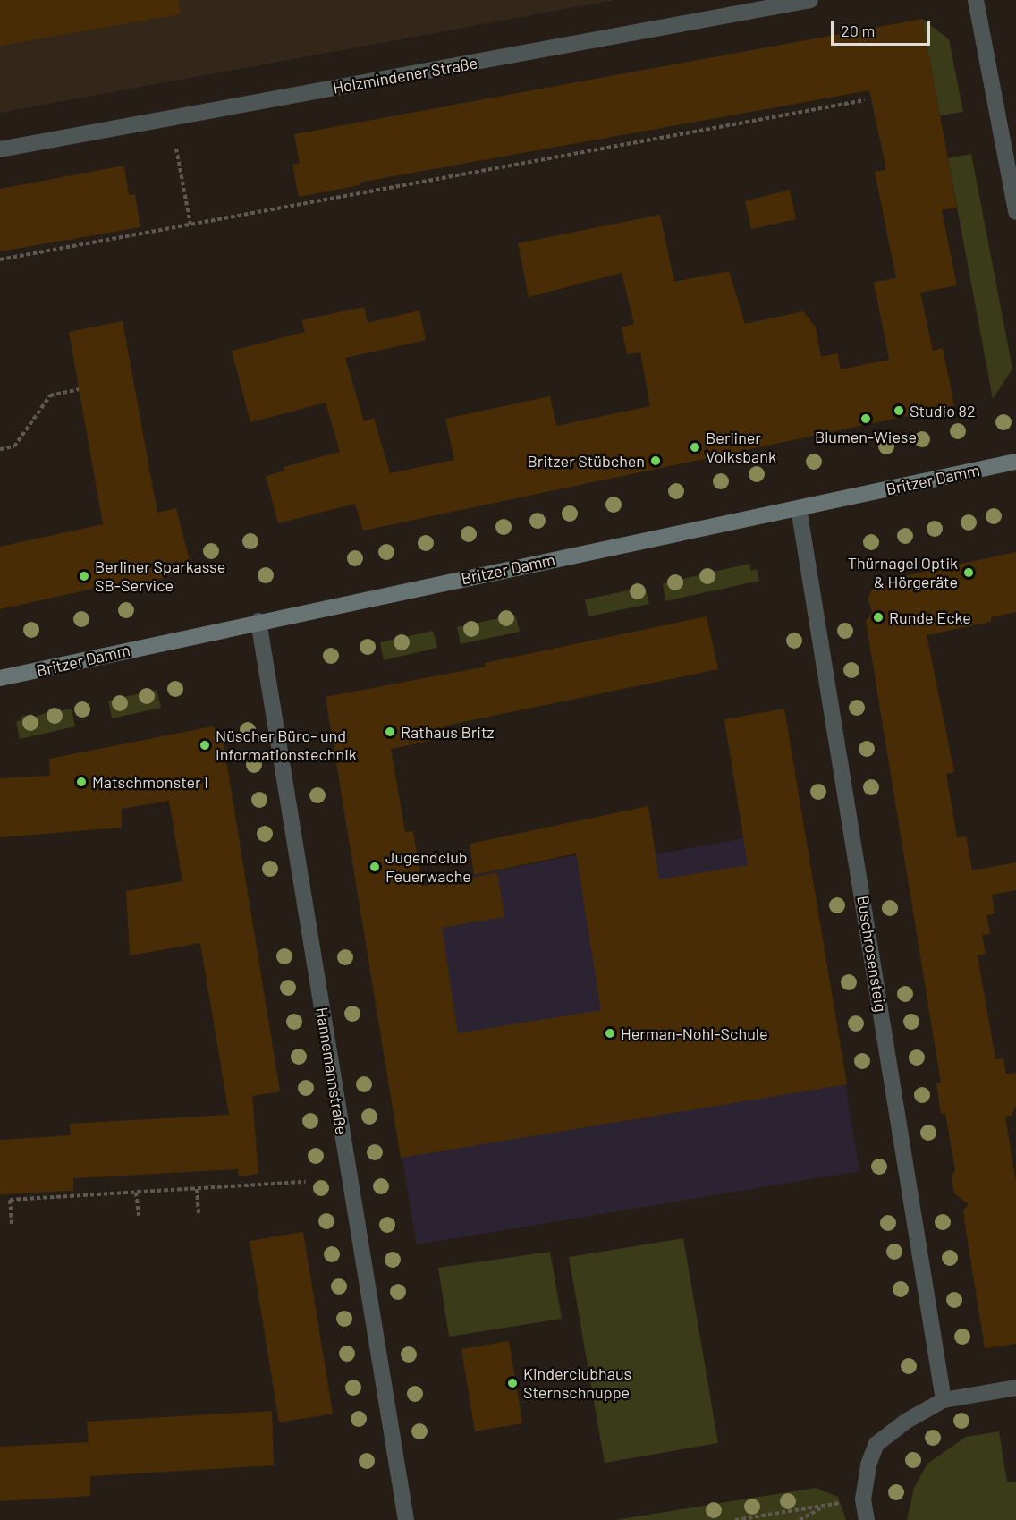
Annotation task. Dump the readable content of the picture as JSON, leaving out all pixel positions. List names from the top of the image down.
{
  "streets": {
    "main road": ["Britzer Damm"],
    "street": ["Holzmindener Straße", "Buschrosensteig", "Hannemannstraße"]
  },
  "crossings": [
    ["Britzer Damm", "Buschrosensteig"],
    ["Britzer Damm", "Hannemannstraße"]
  ],
  "places": [
    "Studio 82",
    "Blumen-Wiese",
    "Berliner Volksbank",
    "Britzer Stübchen",
    "Thürnagel Optik & Hörgeräte",
    "Berliner Sparkasse SB-Service",
    "Runde Ecke",
    "Rathaus Britz",
    "Nüscher Büro- und Informationstechnik",
    "Matschmonster I",
    "Jugendclub Feuerwache",
    "Herman-Nohl-Schule",
    "Kinderclubhaus Sternschnuppe"
  ],
  "scale_bar": "20 m"
}
